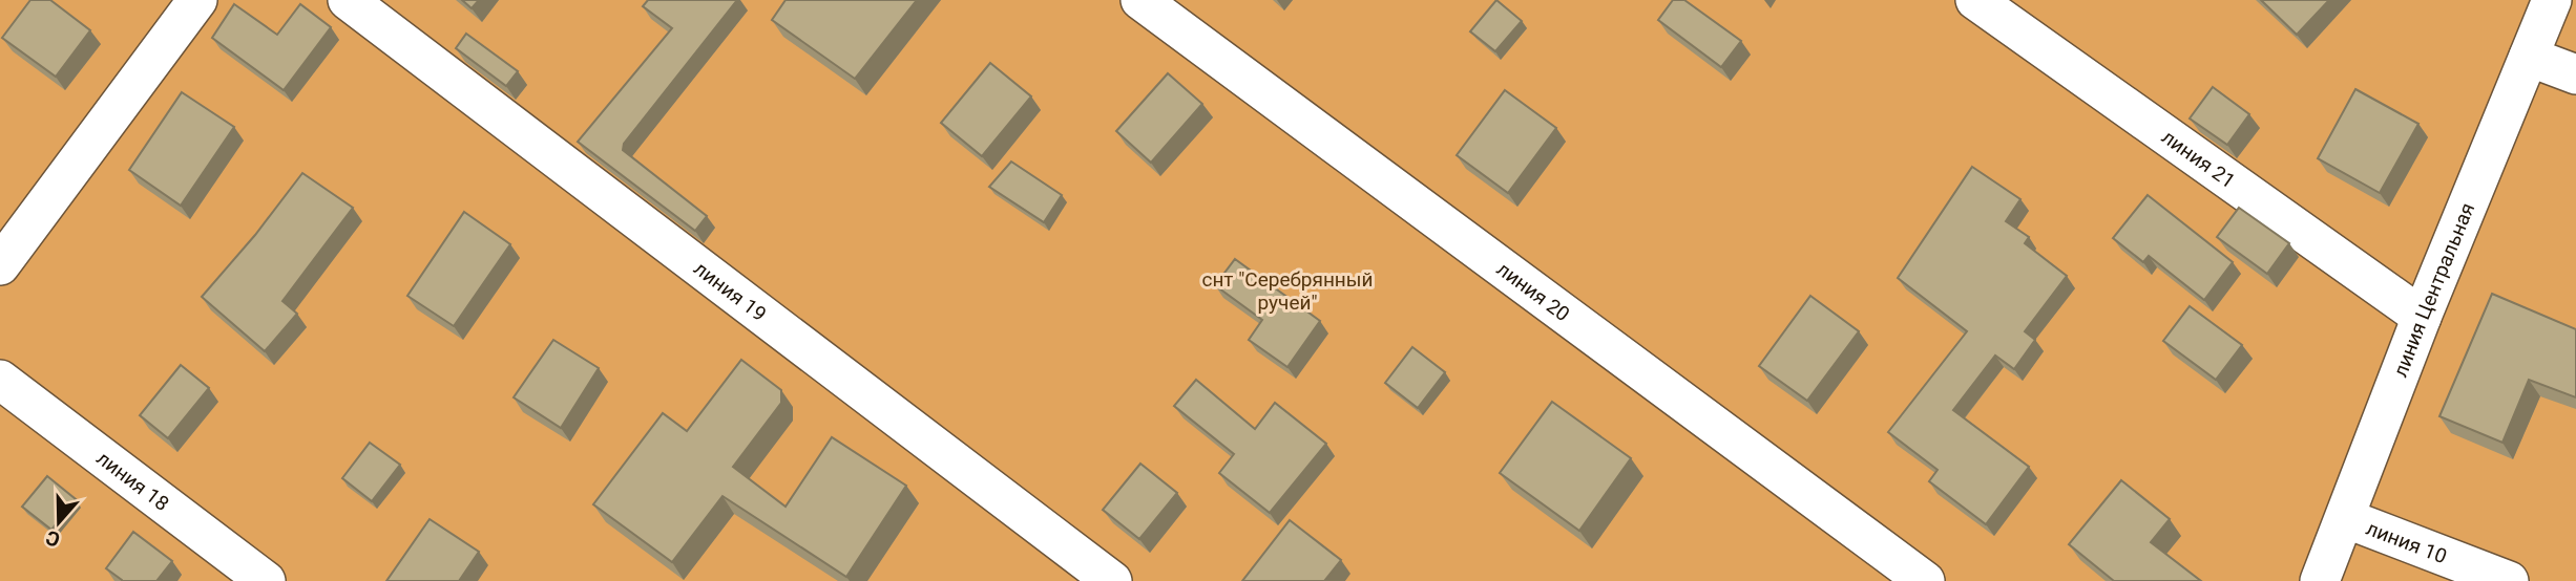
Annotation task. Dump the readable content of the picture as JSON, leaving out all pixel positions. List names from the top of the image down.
{
  "streets": {
    "street": [
      "линия 21",
      "линия Центральная",
      "линия 19",
      "линия 20",
      "линия 18",
      "линия 10"
    ]
  },
  "crossings": [
    ["линия 21", "линия Центральная"],
    ["линия Центральная", "линия 10"]
  ],
  "parks": ["снт \"Серебрянный ручей\""],
  "north": "bottom"
}
